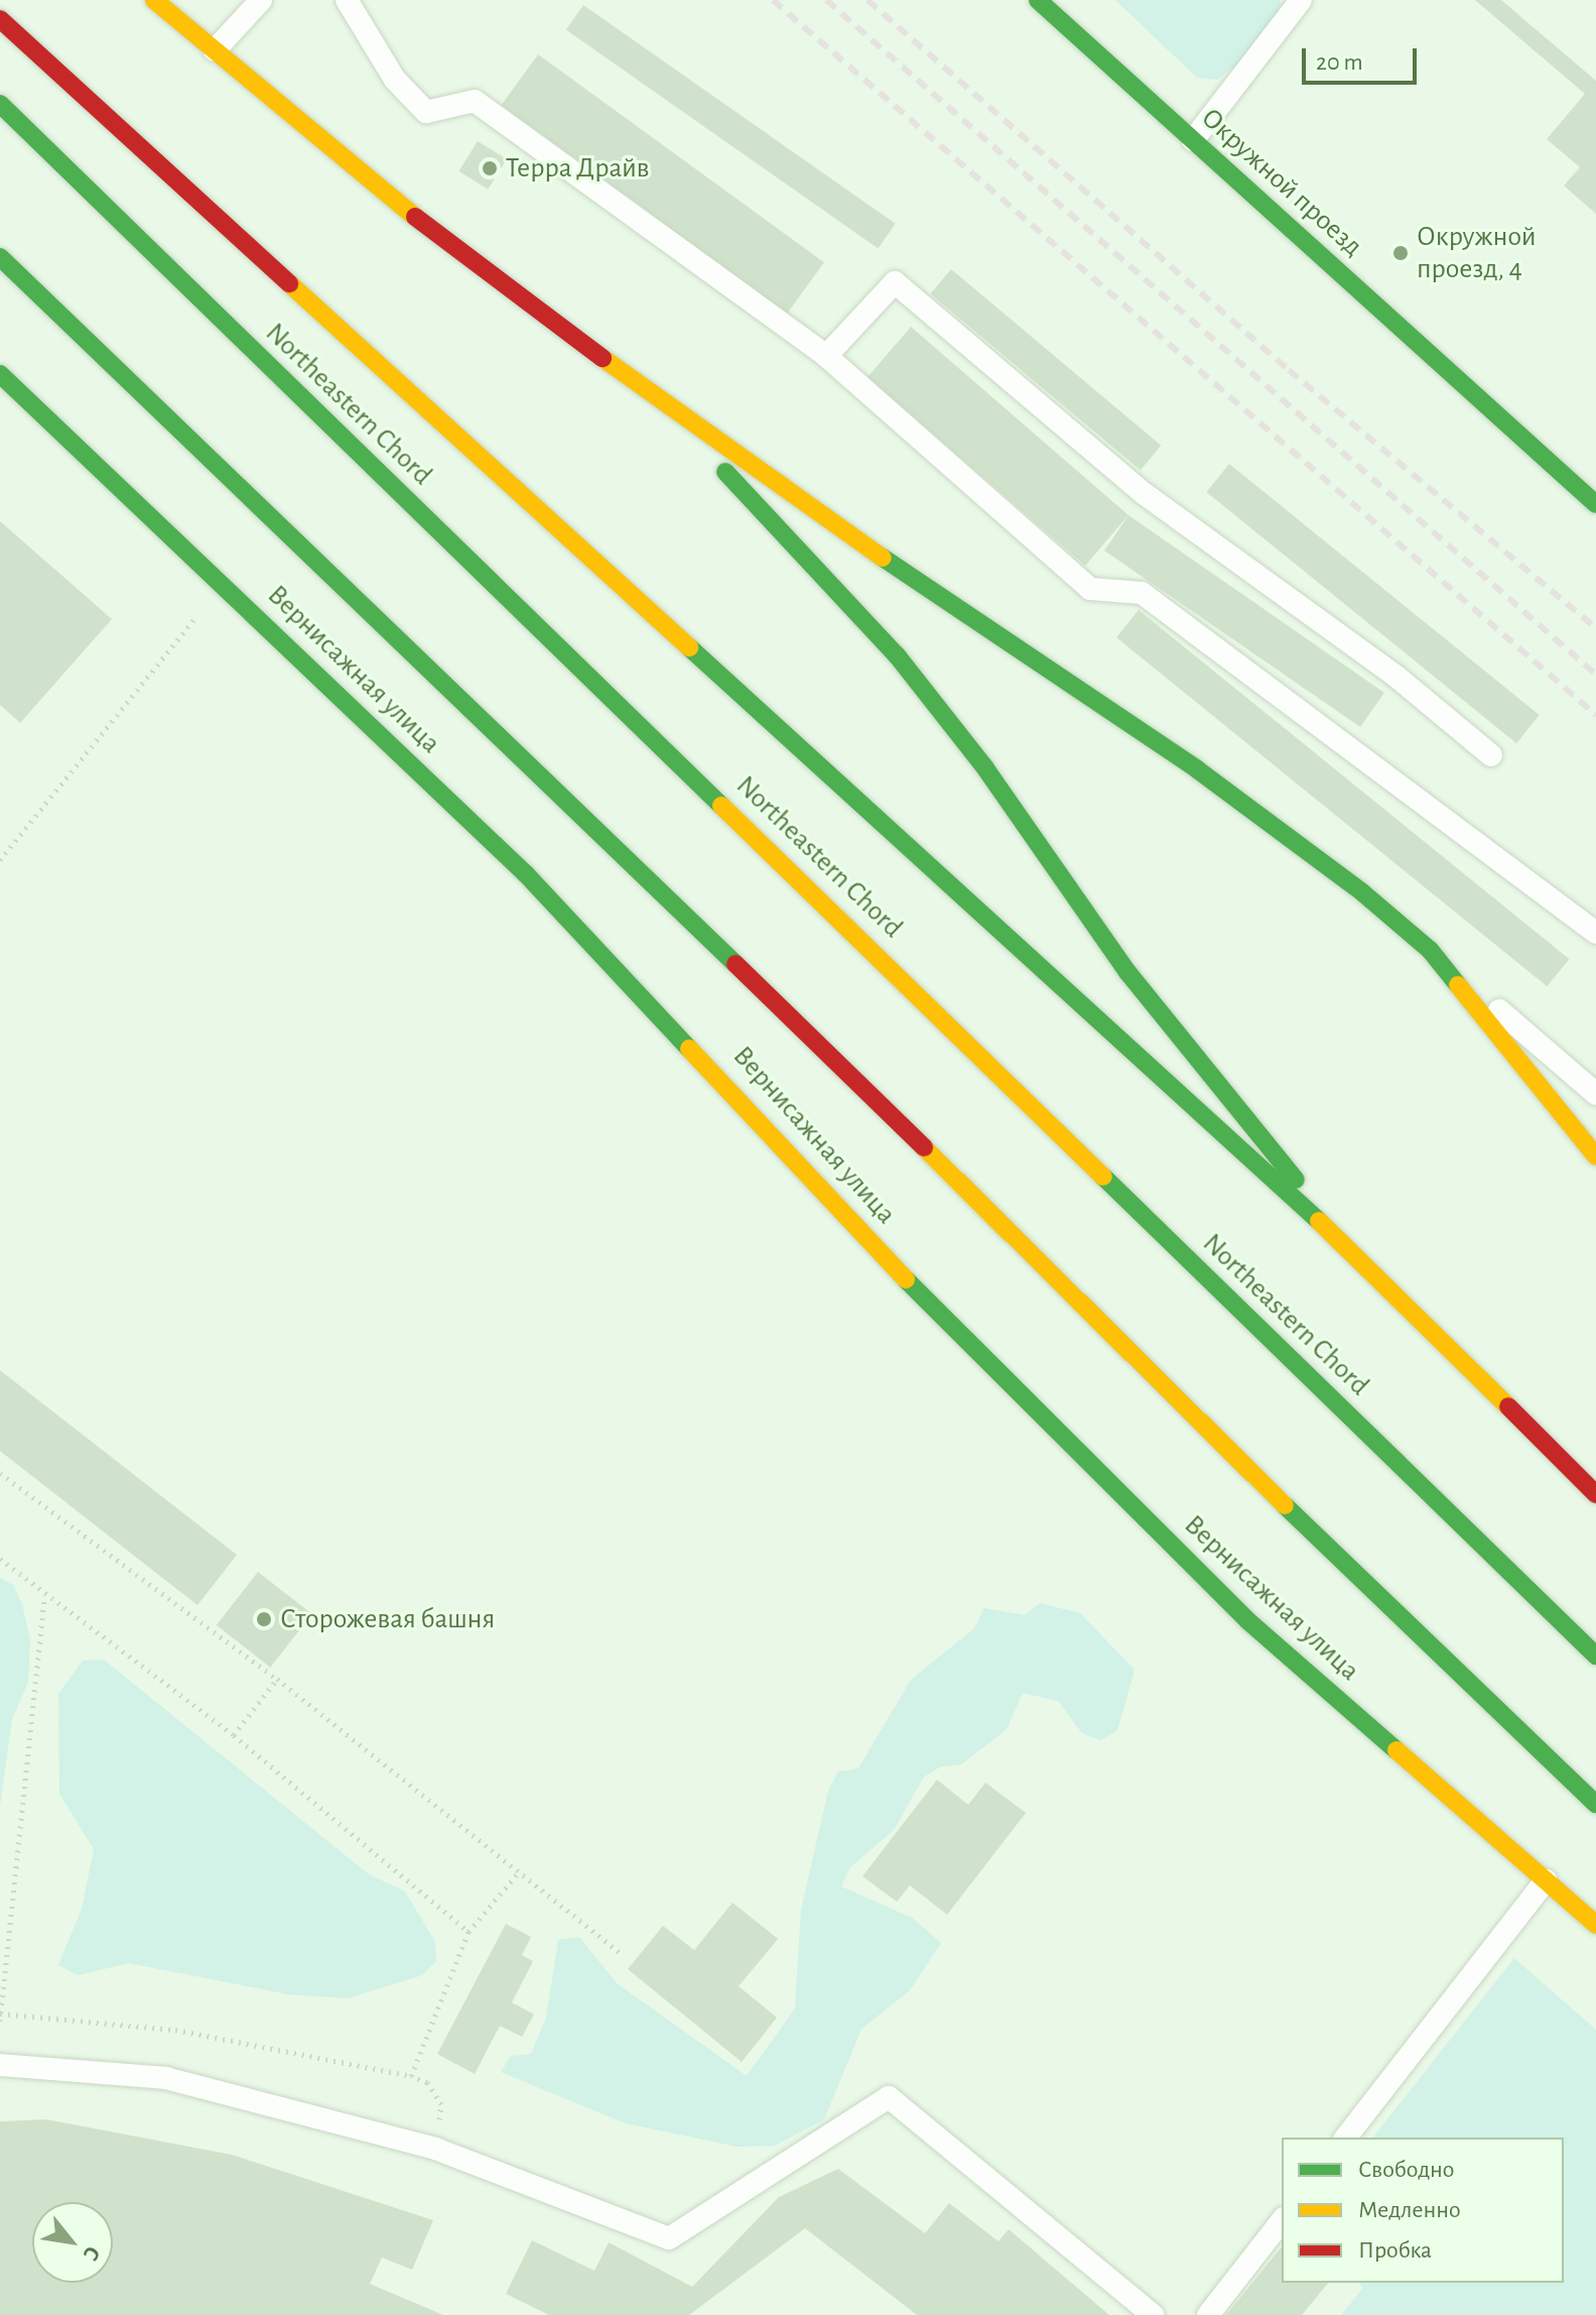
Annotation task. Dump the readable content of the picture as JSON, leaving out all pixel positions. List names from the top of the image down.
{
  "streets": {
    "main road": ["Окружной проезд", "Northeastern Chord", "Вернисажная улица"]
  },
  "places": ["Терра Драйв", "Окружной проезд, 4", "Сторожевая башня"],
  "legend": ["Свободно", "Медленно", "Пробка"],
  "scale_bar": "20 m",
  "north": "bottom right"
}
